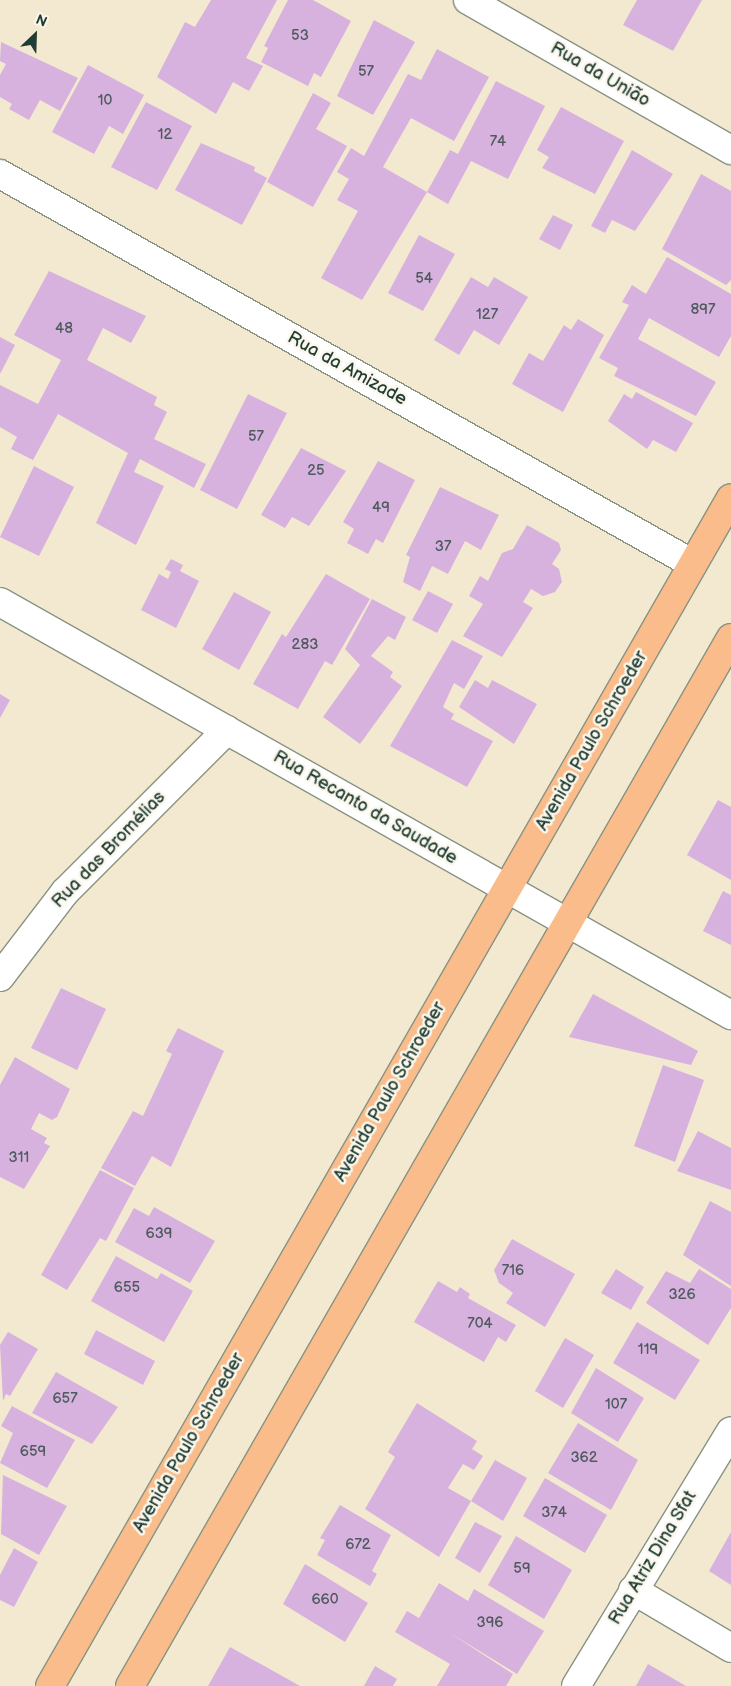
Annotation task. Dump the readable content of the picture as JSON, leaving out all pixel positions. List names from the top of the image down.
{
  "streets": {
    "main road": ["Avenida Paulo Schroeder"],
    "street": [
      "Rua da União",
      "Rua da Amizade",
      "Rua Recanto da Saudade",
      "Rua das Bromélias",
      "Rua Atriz Dina Sfat"
    ]
  },
  "crossings": [
    ["Rua da Amizade", "Avenida Paulo Schroeder"],
    ["Avenida Paulo Schroeder", "Rua Recanto da Saudade"],
    ["Rua Recanto da Saudade", "Rua das Bromélias"]
  ],
  "house_numbers": [
    "53",
    "57",
    "10",
    "12",
    "74",
    "54",
    "897",
    "127",
    "48",
    "57",
    "25",
    "49",
    "37",
    "283",
    "311",
    "639",
    "716",
    "655",
    "326",
    "704",
    "119",
    "657",
    "107",
    "659",
    "362",
    "374",
    "672",
    "59",
    "660",
    "396"
  ],
  "north": "top right"
}
